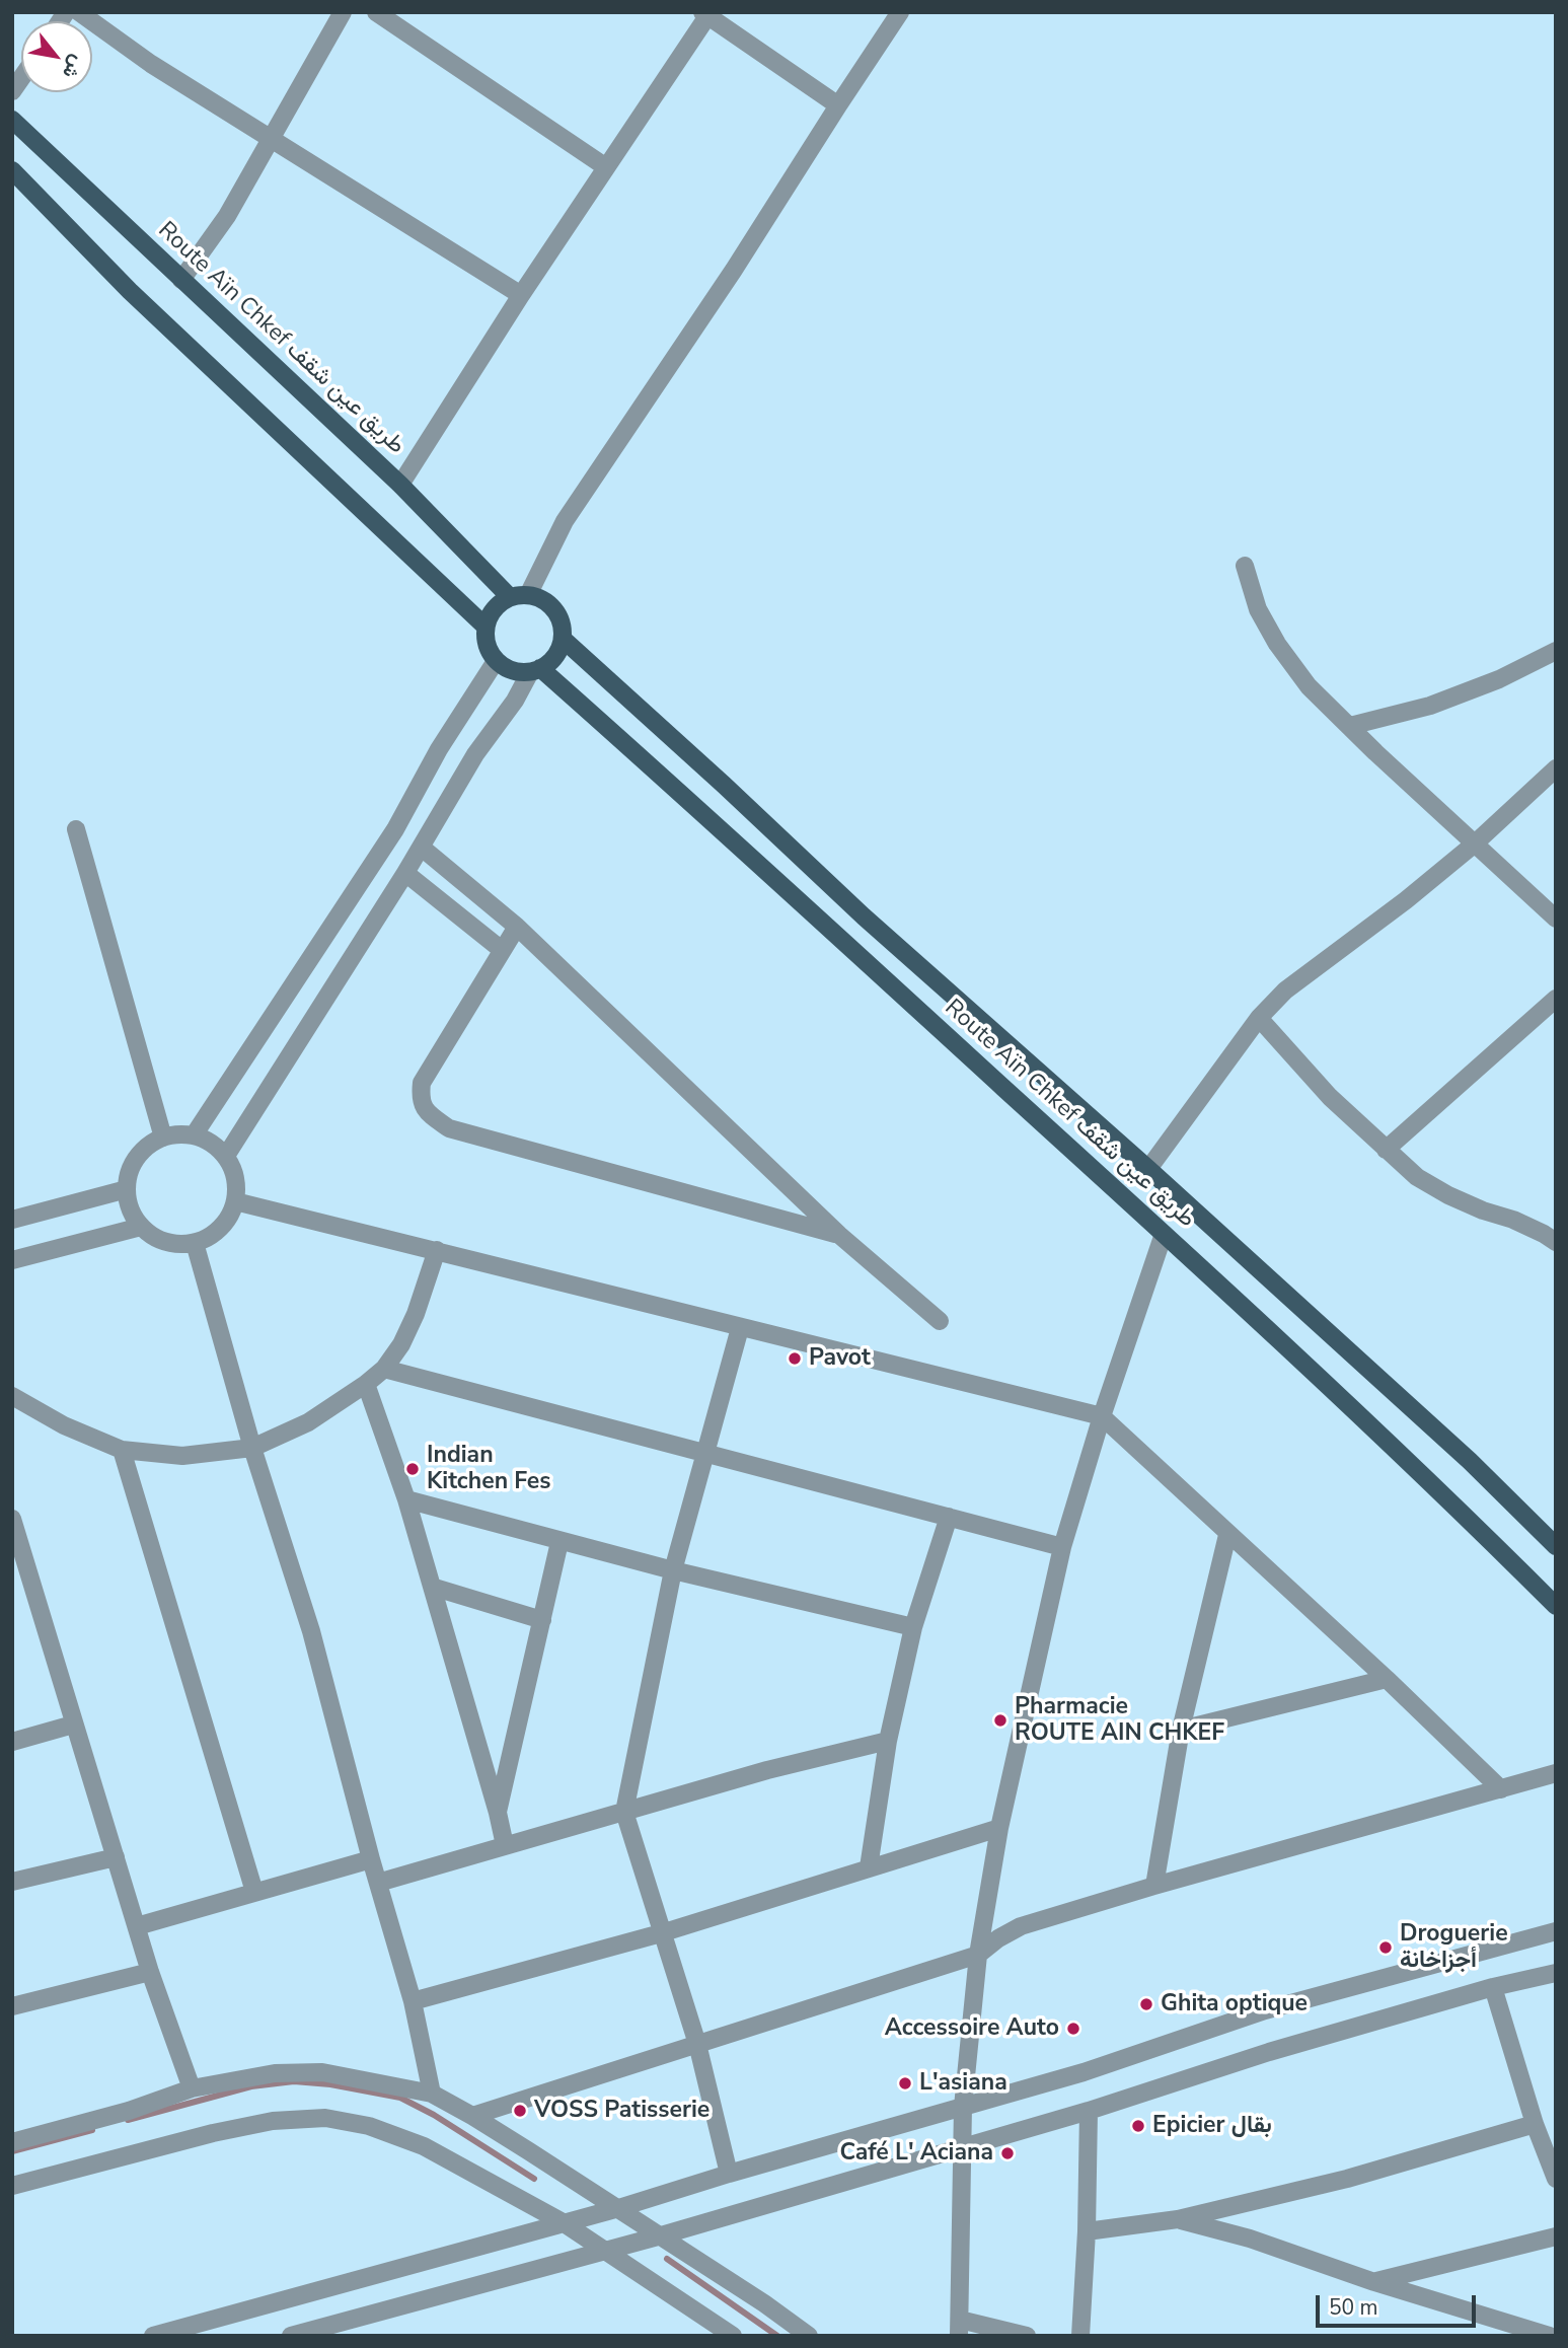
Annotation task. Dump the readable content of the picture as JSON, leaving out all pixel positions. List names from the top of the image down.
{
  "streets": {
    "main road": ["Route Aïn Chkef طريق عين شقف"]
  },
  "places": [
    "Pavot",
    "Indian Kitchen Fes",
    "Pharmacie ROUTE AIN CHKEF",
    "Droguerie أجزاخانة",
    "Ghita optique",
    "Accessoire Auto",
    "L'asiana",
    "VOSS Patisserie",
    "Epicier بقال",
    "Café L' Aciana"
  ],
  "scale_bar": "50 m",
  "north": "bottom right"
}
